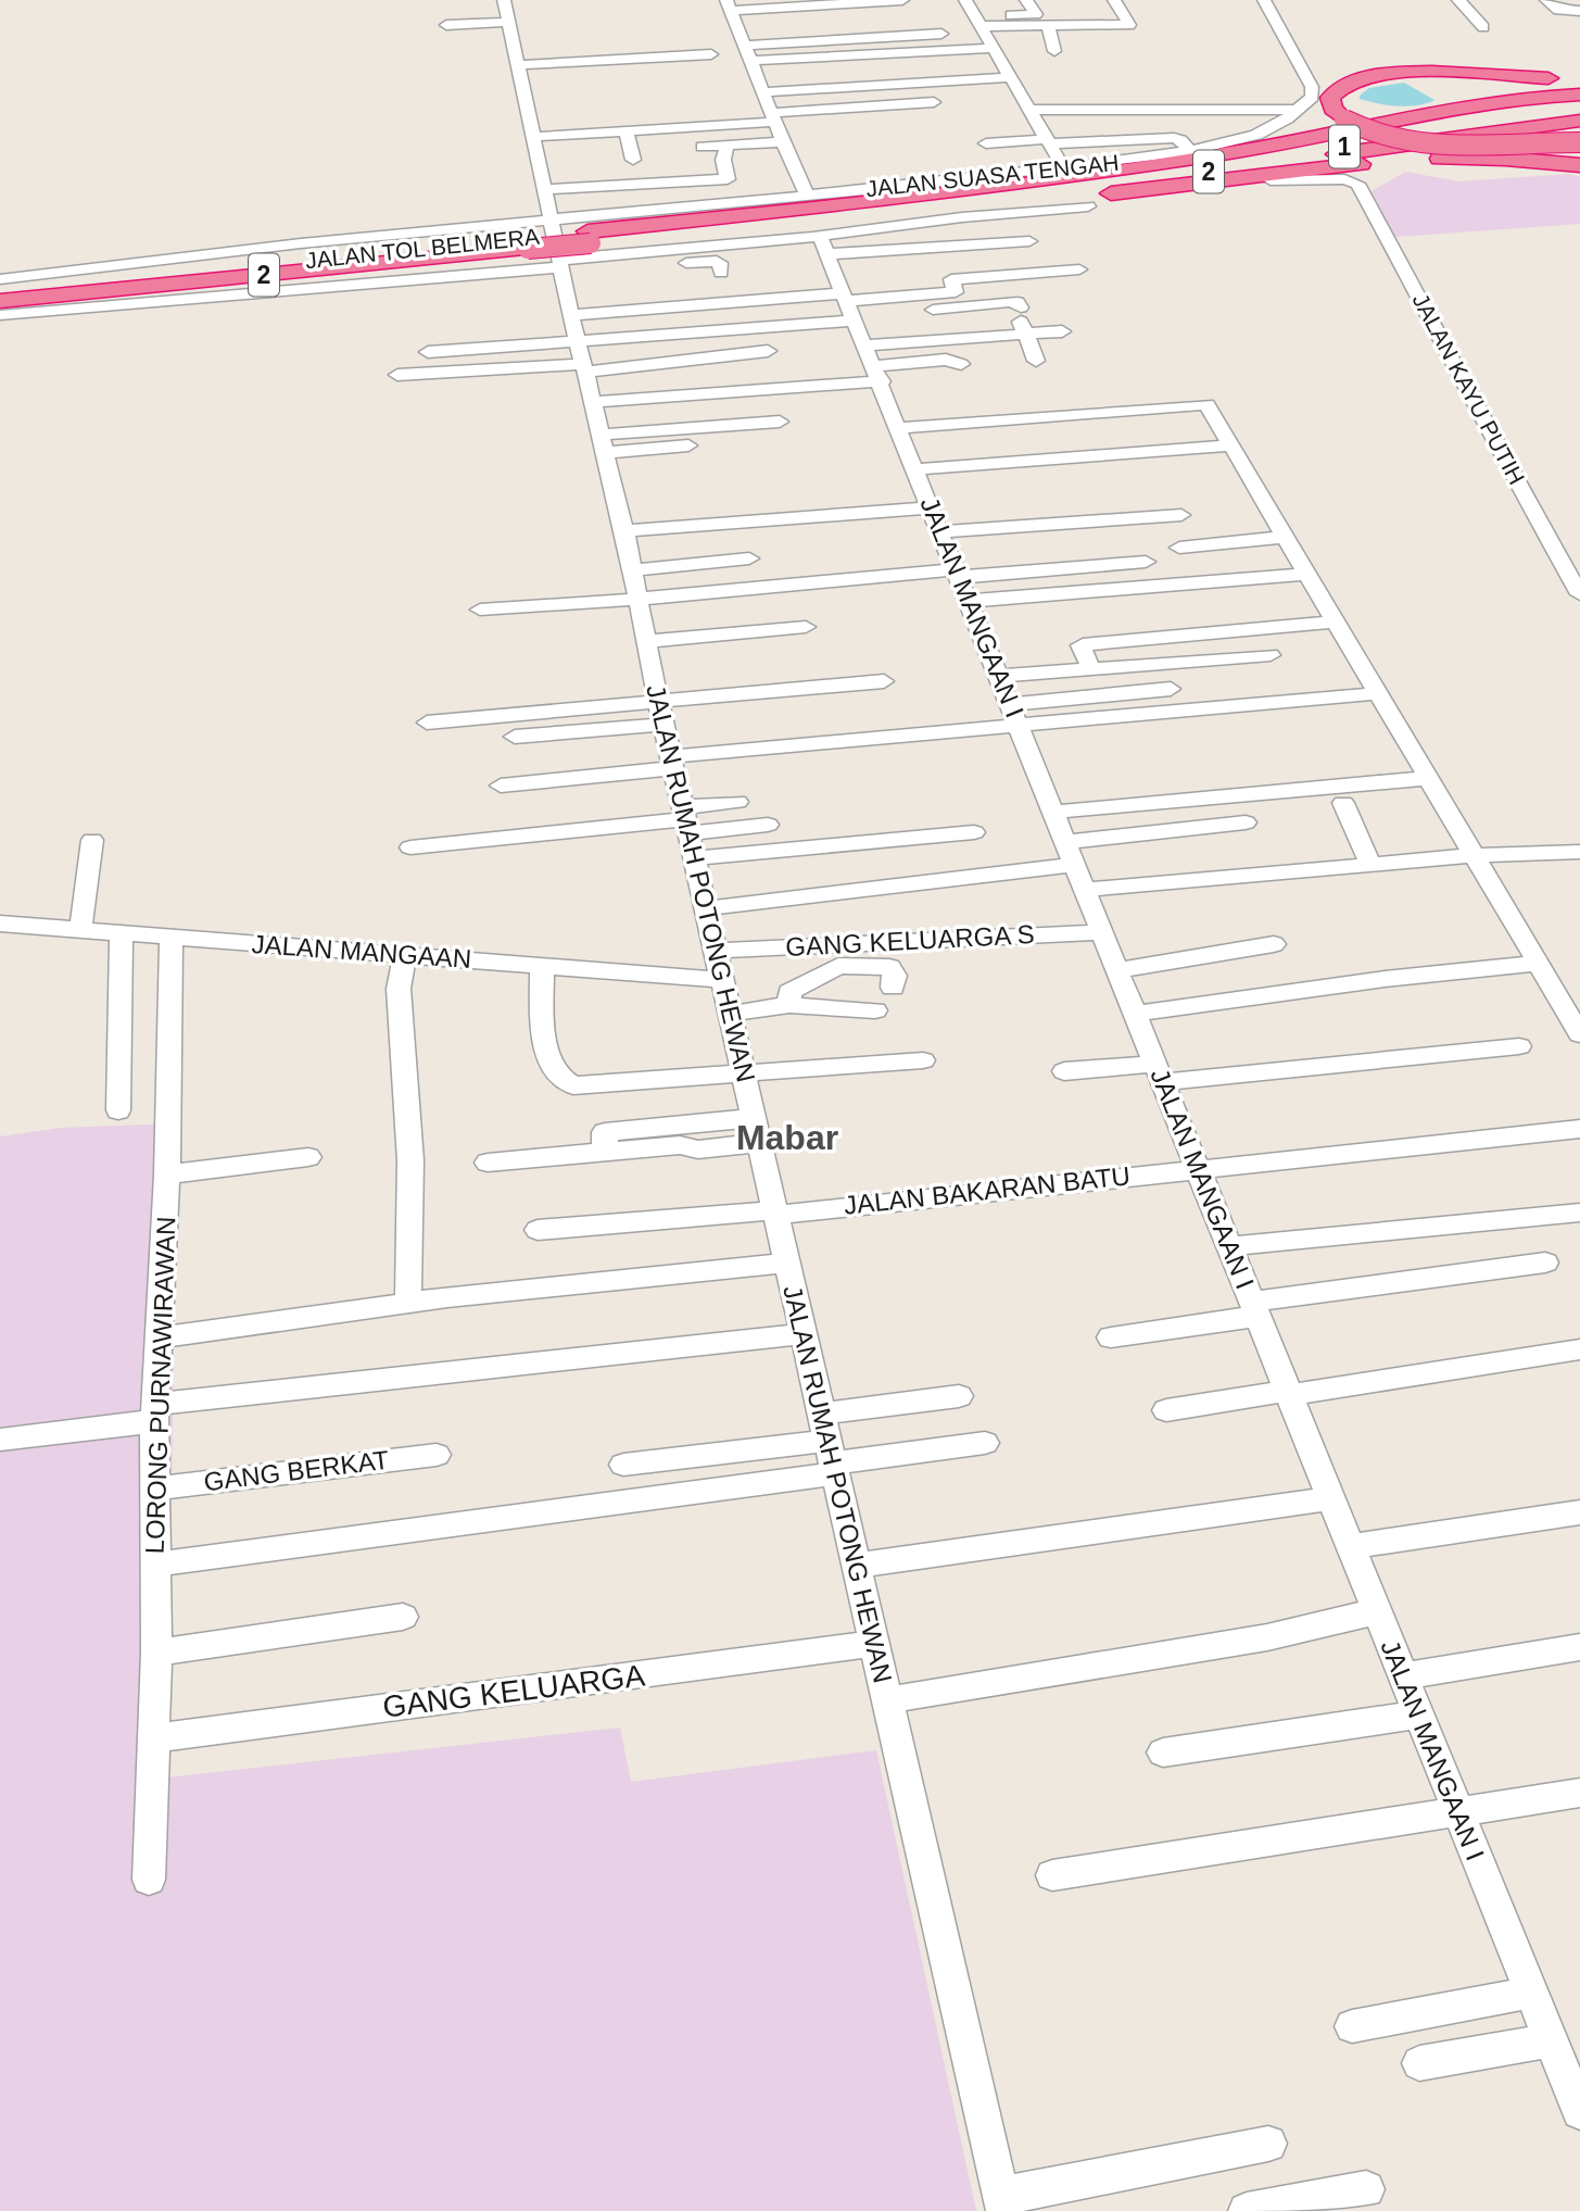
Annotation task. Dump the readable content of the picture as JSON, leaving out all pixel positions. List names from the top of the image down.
{
  "streets": {
    "highway": ["1", "2", "JALAN TOL BELMERA"],
    "street": [
      "JALAN SUASA TENGAH",
      "JALAN KAYU PUTIH",
      "JALAN MANGAAN I",
      "JALAN RUMAH POTONG HEWAN",
      "GANG KELUARGA S",
      "JALAN MANGAAN",
      "JALAN BAKARAN BATU",
      "LORONG PURNAWIRAWAN",
      "GANG BERKAT",
      "GANG KELUARGA"
    ]
  },
  "crossings": [
    ["1", "2"],
    ["2", "JALAN TOL BELMERA"],
    ["JALAN SUASA TENGAH", "JALAN RUMAH POTONG HEWAN"],
    ["JALAN MANGAAN I", "GANG KELUARGA S"],
    ["JALAN MANGAAN I", "JALAN BAKARAN BATU"],
    ["JALAN RUMAH POTONG HEWAN", "GANG KELUARGA S"],
    ["JALAN RUMAH POTONG HEWAN", "JALAN MANGAAN"],
    ["JALAN RUMAH POTONG HEWAN", "JALAN BAKARAN BATU"],
    ["JALAN RUMAH POTONG HEWAN", "GANG KELUARGA"],
    ["JALAN MANGAAN", "LORONG PURNAWIRAWAN"],
    ["LORONG PURNAWIRAWAN", "GANG BERKAT"],
    ["LORONG PURNAWIRAWAN", "GANG KELUARGA"]
  ],
  "districts": ["Mabar"]
}
